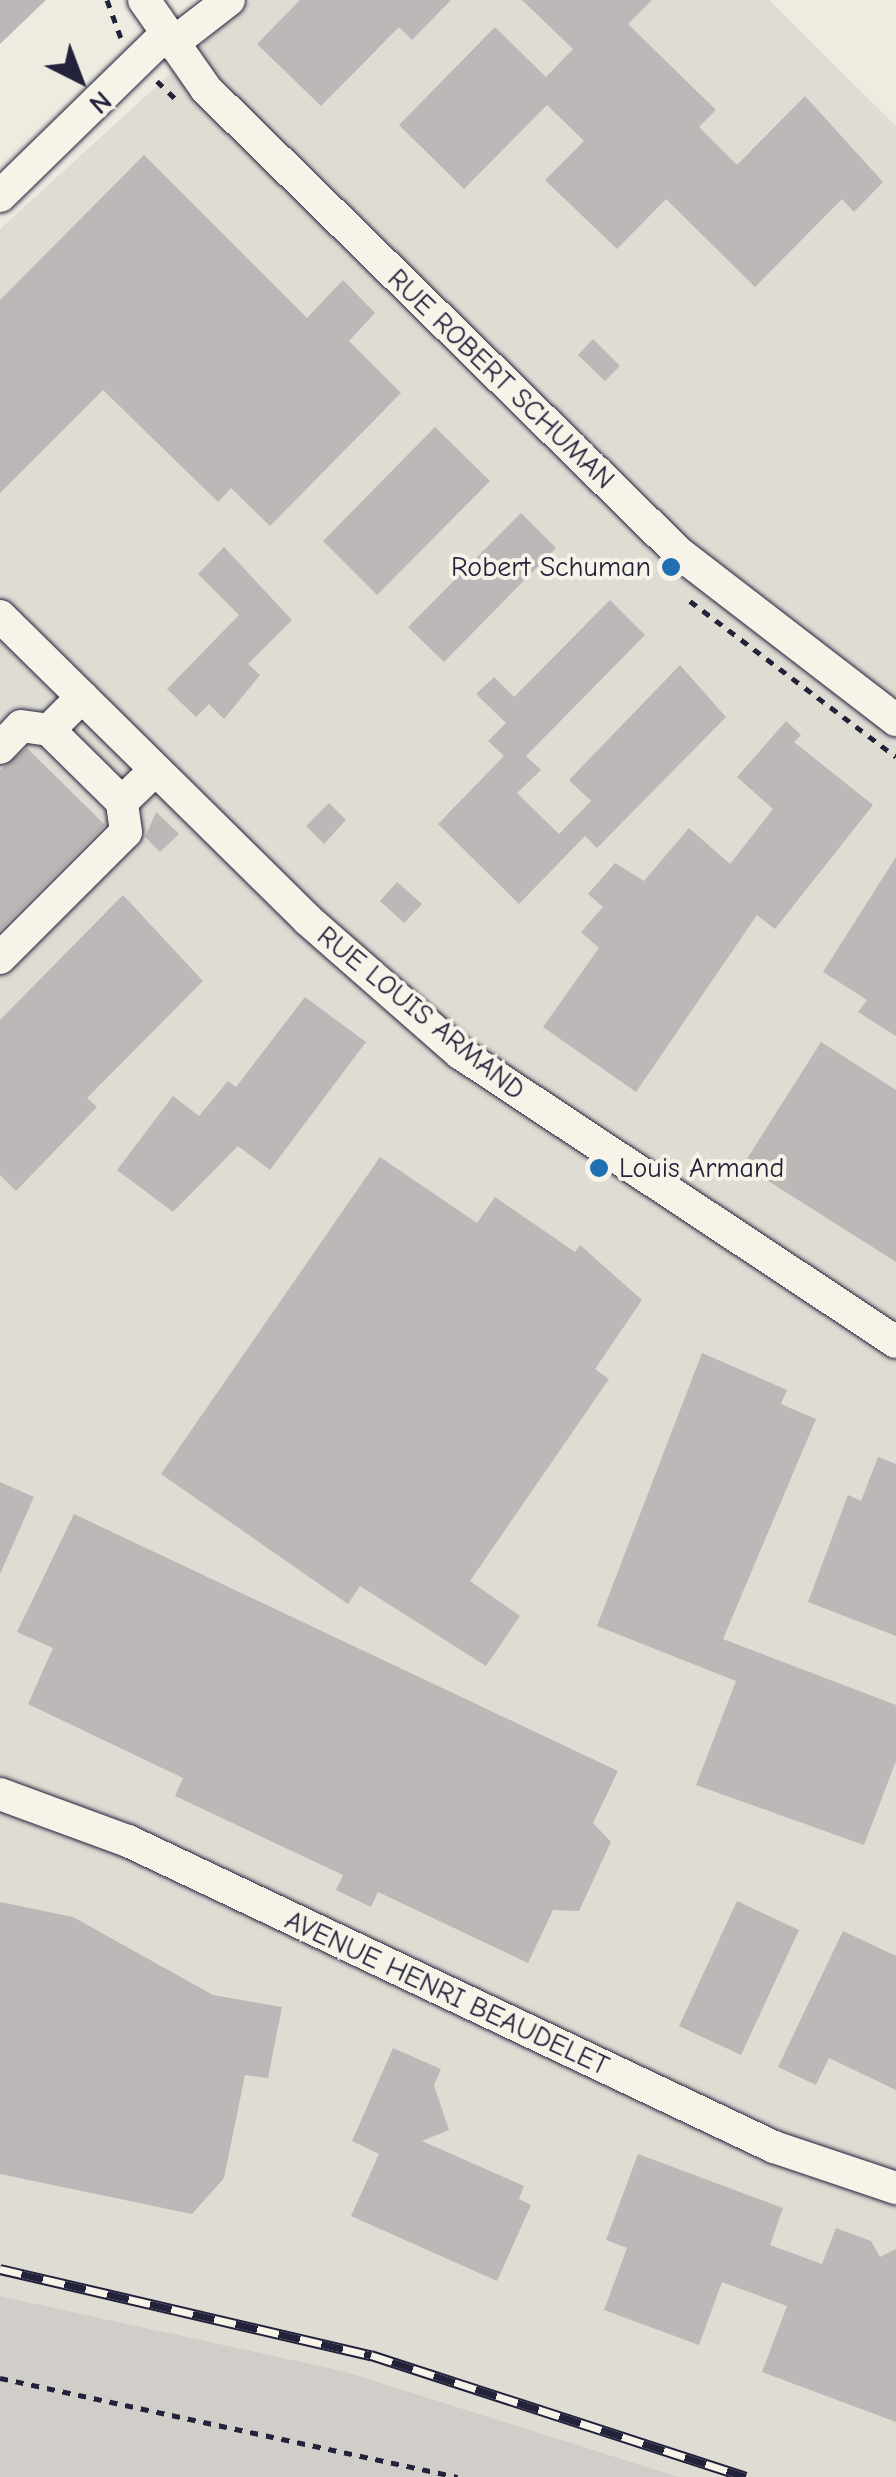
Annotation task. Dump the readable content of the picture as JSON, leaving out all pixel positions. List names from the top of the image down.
{
  "streets": {
    "street": ["RUE ROBERT SCHUMAN", "RUE LOUIS ARMAND", "AVENUE HENRI BEAUDELET"]
  },
  "places": ["Robert Schuman", "Louis Armand"],
  "north": "bottom right"
}
